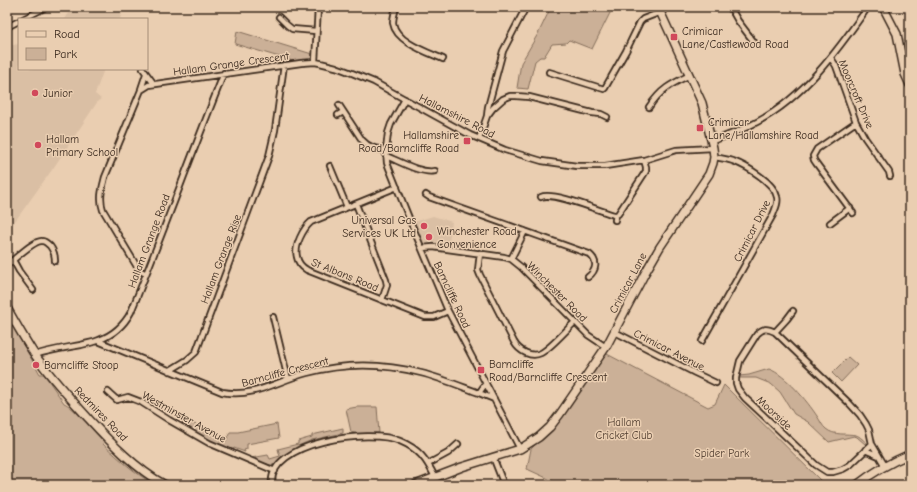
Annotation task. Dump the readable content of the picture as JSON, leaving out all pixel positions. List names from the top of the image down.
{
  "streets": {
    "street": [
      "Hallam Grange Crescent",
      "Moorcroft Drive",
      "Hallamshire Road",
      "Crimicar Drive",
      "Hallam Grange Road",
      "Hallam Grange Rise",
      "St Albans Road",
      "Crimicar Lane",
      "Winchester Road",
      "Barncliffe Road",
      "Crimicar Avenue",
      "Barncliffe Crescent",
      "Moorside",
      "Redmires Road",
      "Westminster Avenue"
    ]
  },
  "crossings": [
    ["Hallam Grange Crescent", "Hallamshire Road"],
    ["Hallam Grange Crescent", "Hallam Grange Road"],
    ["Hallam Grange Crescent", "Hallam Grange Rise"],
    ["Moorcroft Drive", "Hallamshire Road"],
    ["Hallamshire Road", "Crimicar Lane"],
    ["Hallamshire Road", "Barncliffe Road"],
    ["Crimicar Drive", "Crimicar Lane"],
    ["Hallam Grange Road", "Redmires Road"],
    ["Hallam Grange Rise", "Barncliffe Crescent"],
    ["St Albans Road", "Barncliffe Road"],
    ["Crimicar Lane", "Winchester Road"],
    ["Crimicar Lane", "Barncliffe Road"],
    ["Crimicar Lane", "Crimicar Avenue"],
    ["Winchester Road", "Barncliffe Road"],
    ["Barncliffe Road", "Barncliffe Crescent"]
  ],
  "parks": ["Hallam Cricket Club", "Spider Park"],
  "places": {
    "transit": [
      "Crimicar Lane/Castlewood Road",
      "Crimicar Lane/Hallamshire Road",
      "Hallamshire Road/Barncliffe Road",
      "Barncliffe Road/Barncliffe Crescent"
    ],
    "other": [
      "Junior",
      "Hallam Primary School",
      "Universal Gas Services UK Ltd",
      "Winchester Road Convenience",
      "Barncliffe Stoop"
    ]
  },
  "legend": ["Road", "Park"]
}
